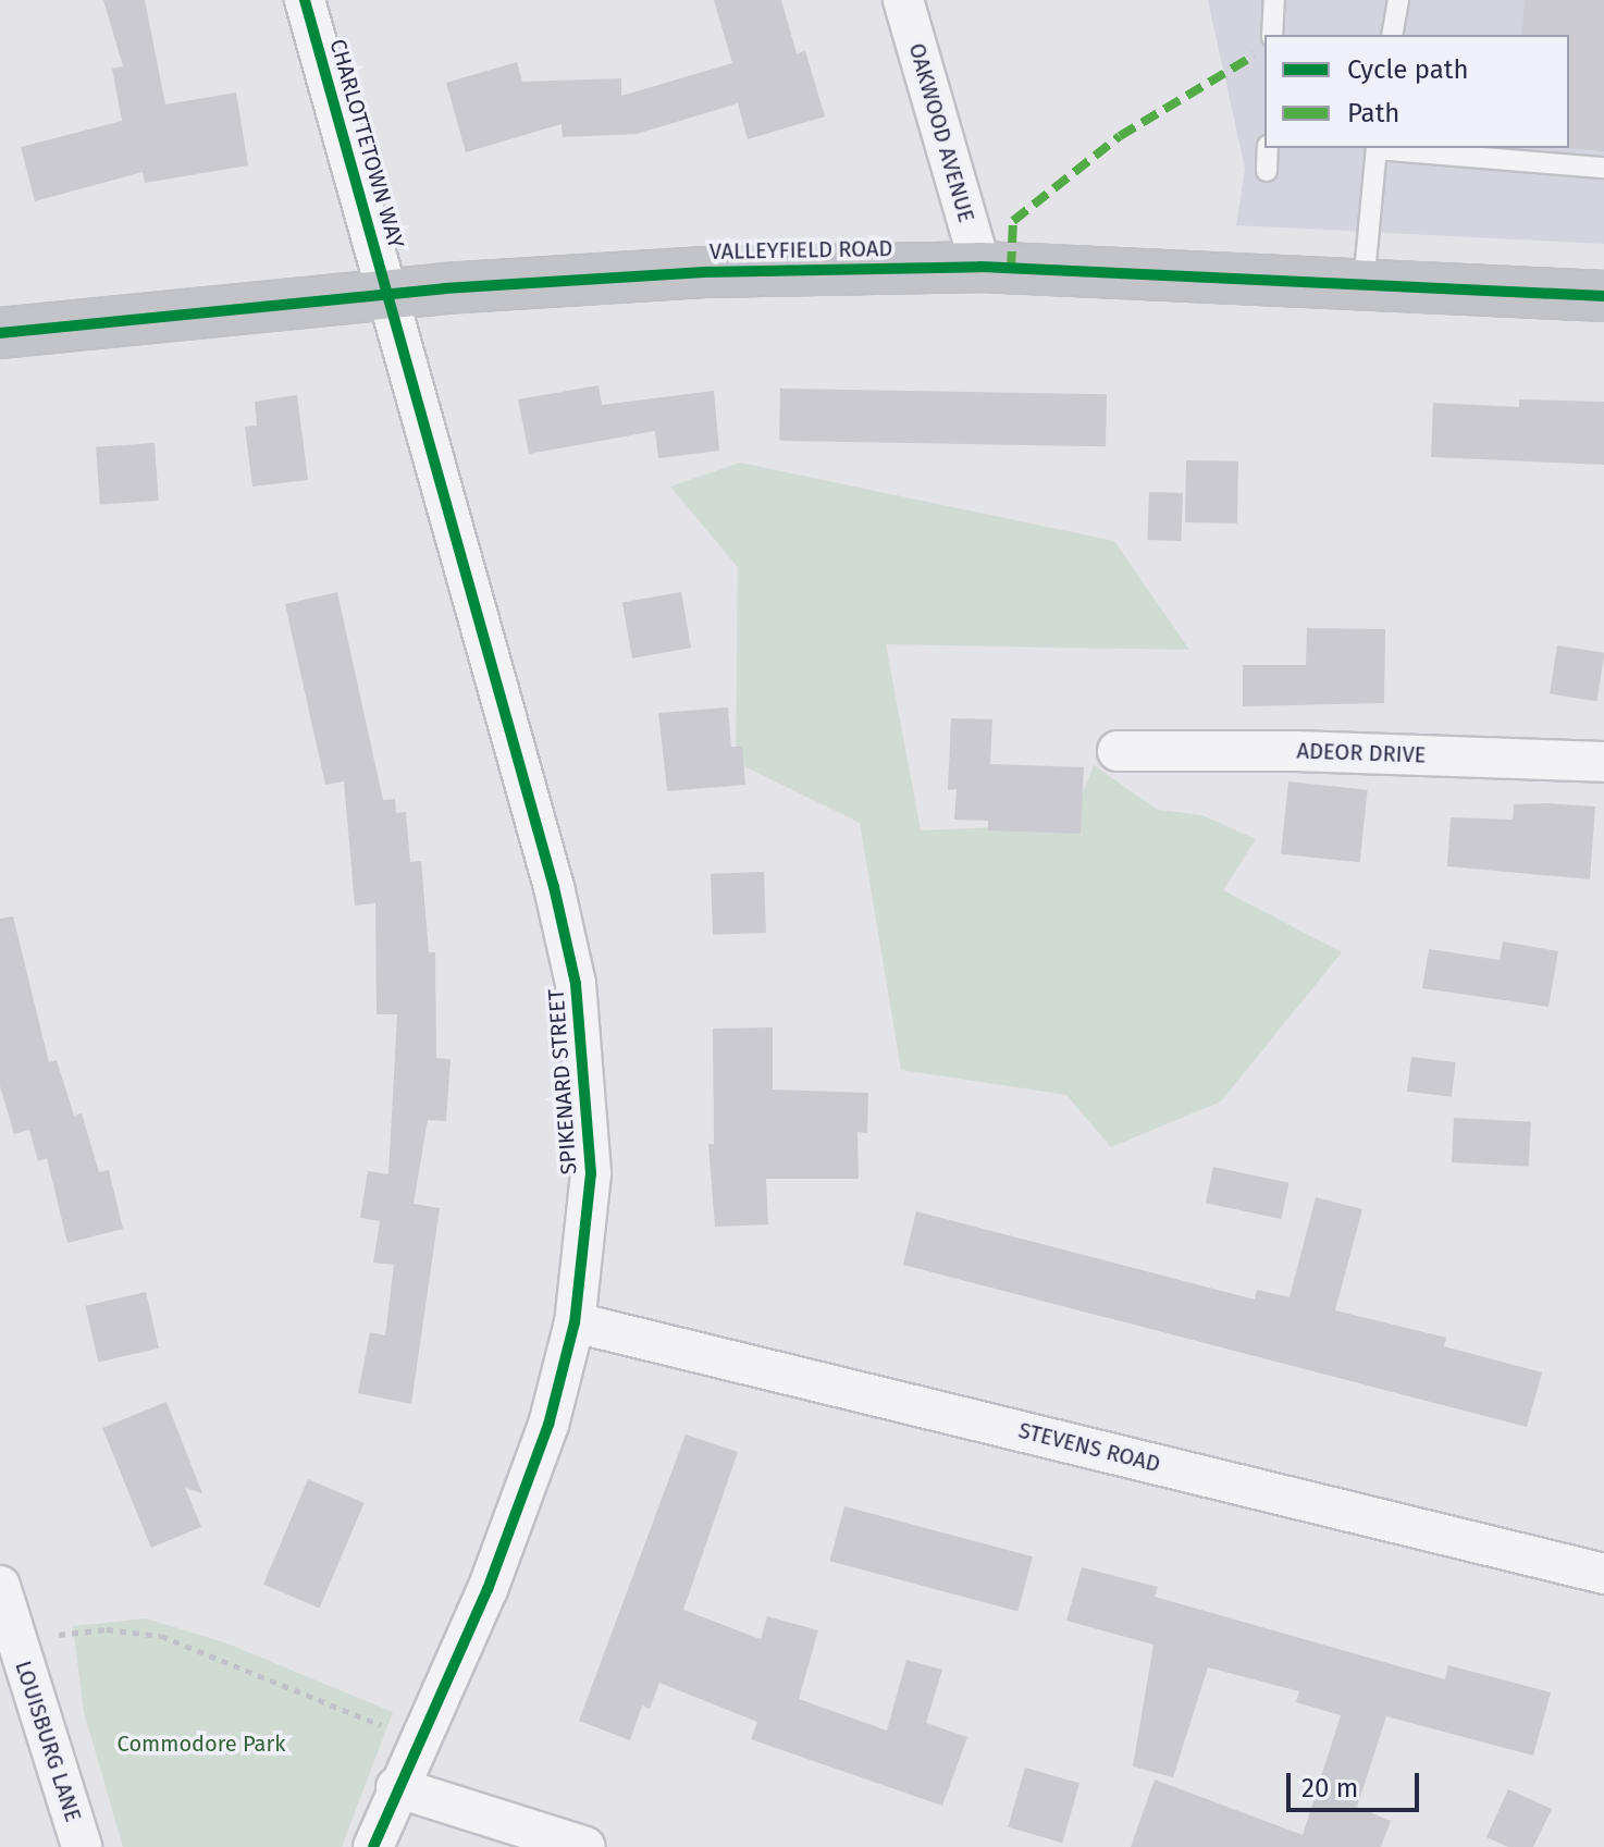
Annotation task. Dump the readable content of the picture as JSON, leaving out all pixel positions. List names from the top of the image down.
{
  "streets": {
    "street": [
      "OAKWOOD AVENUE",
      "CHARLOTTETOWN WAY",
      "VALLEYFIELD ROAD",
      "ADEOR DRIVE",
      "SPIKENARD STREET",
      "STEVENS ROAD",
      "LOUISBURG LANE"
    ]
  },
  "crossings": [
    ["OAKWOOD AVENUE", "VALLEYFIELD ROAD"],
    ["CHARLOTTETOWN WAY", "VALLEYFIELD ROAD"],
    ["CHARLOTTETOWN WAY", "SPIKENARD STREET"],
    ["VALLEYFIELD ROAD", "SPIKENARD STREET"],
    ["SPIKENARD STREET", "STEVENS ROAD"]
  ],
  "parks": ["Commodore Park"],
  "legend": ["Cycle path", "Path"],
  "scale_bar": "20 m"
}
